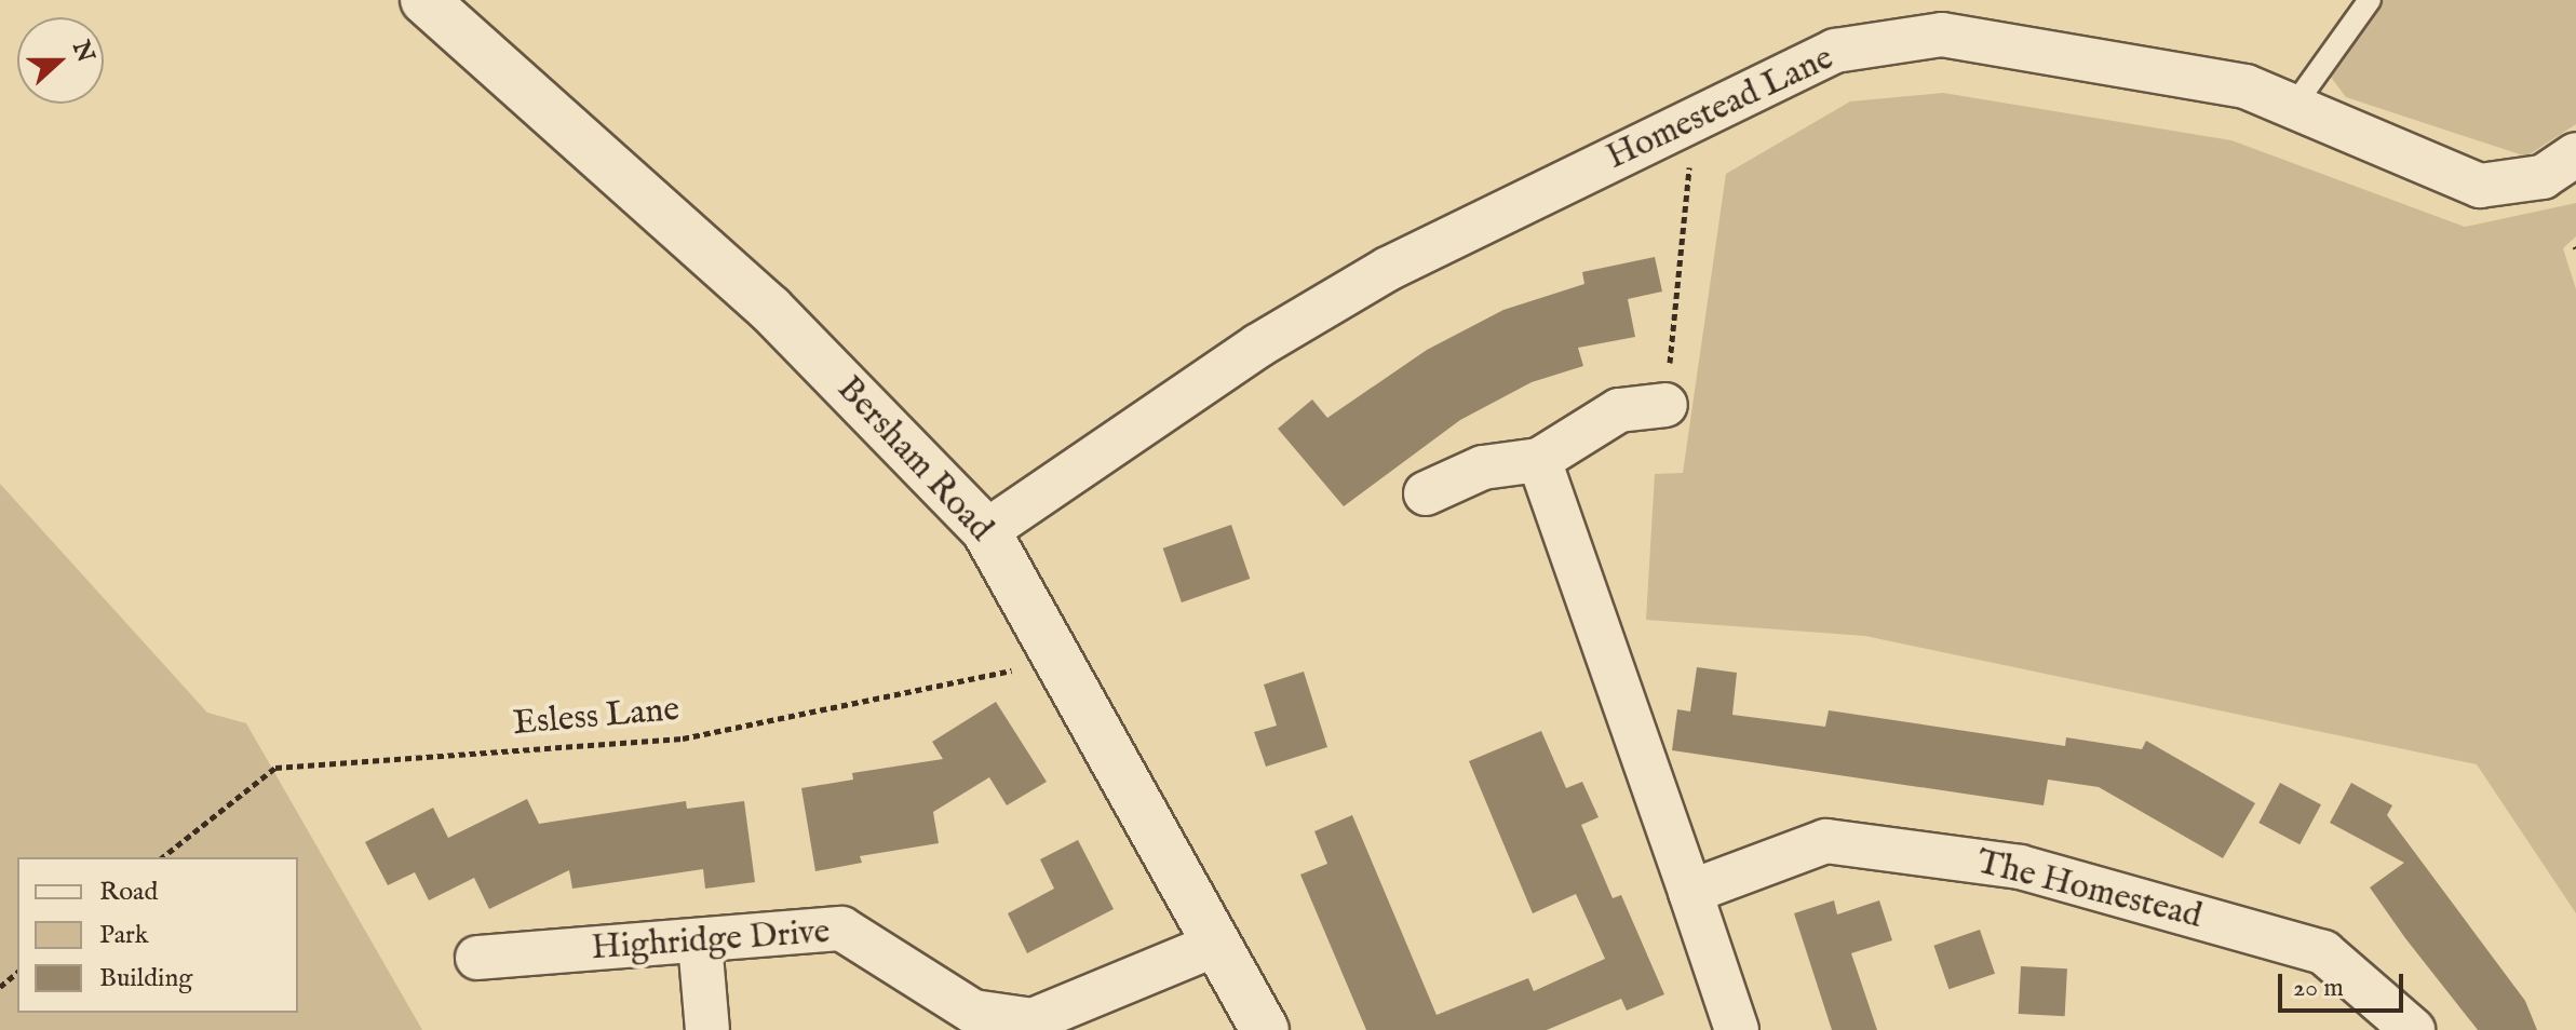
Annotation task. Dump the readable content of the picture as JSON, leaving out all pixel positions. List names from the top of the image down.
{
  "streets": {
    "main road": ["Bersham Road"],
    "street": ["Homestead Lane", "The Homestead", "Highridge Drive"],
    "path": ["Esless Lane"]
  },
  "crossings": [
    ["Homestead Lane", "Bersham Road"],
    ["Bersham Road", "Esless Lane"],
    ["Bersham Road", "Highridge Drive"]
  ],
  "legend": ["Road", "Park", "Building"],
  "scale_bar": "20 m",
  "north": "right"
}
